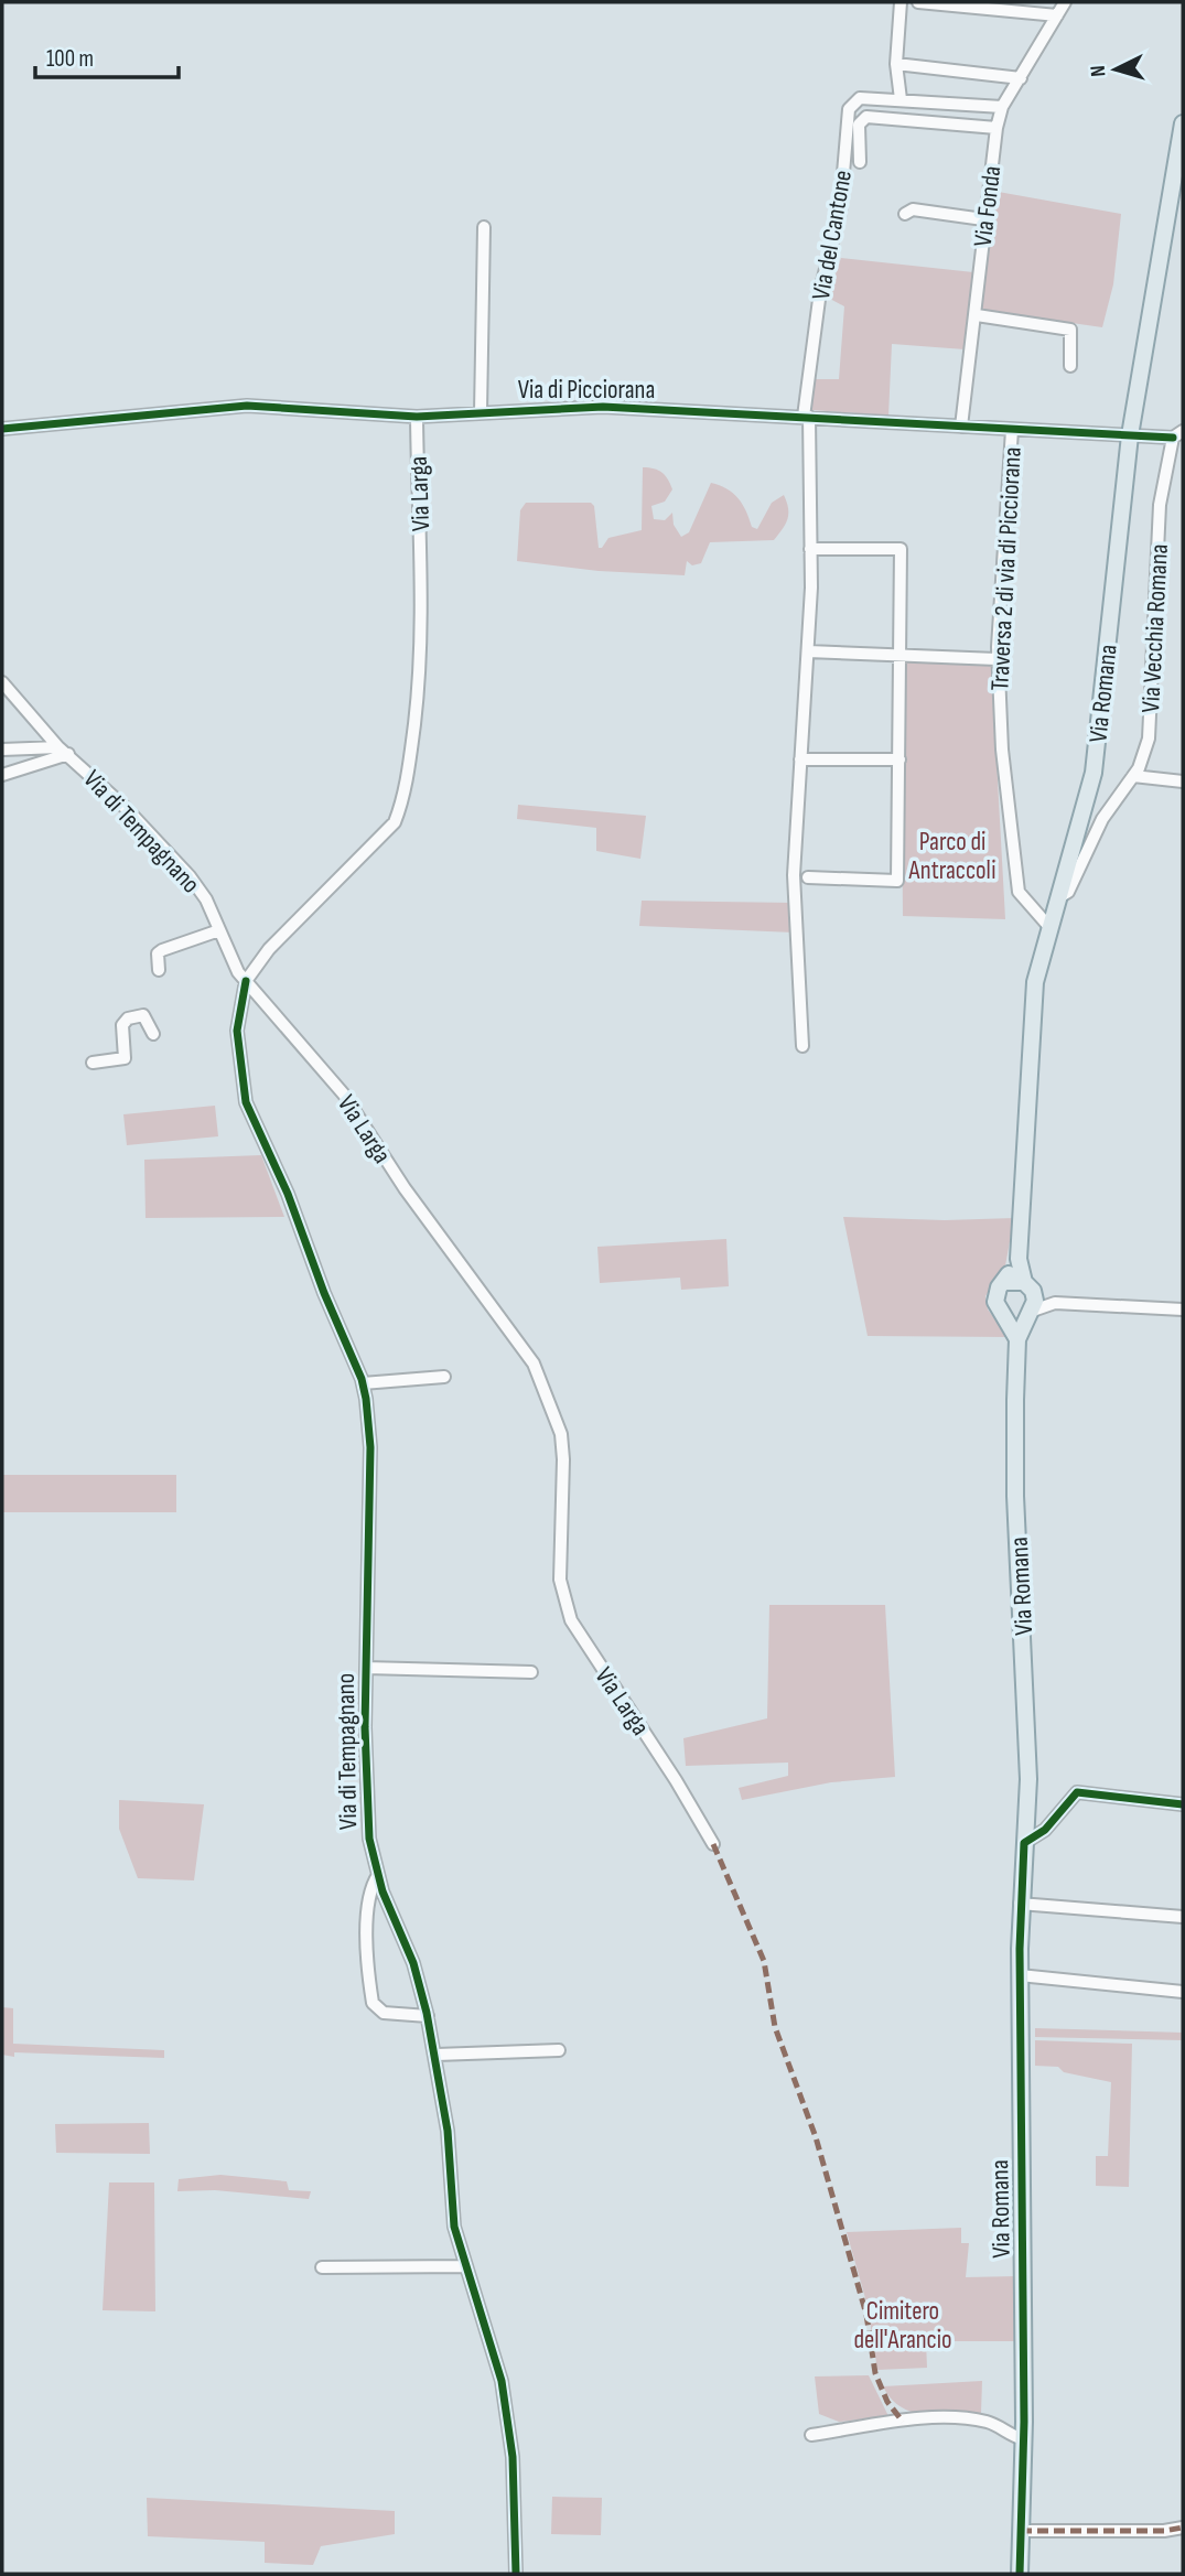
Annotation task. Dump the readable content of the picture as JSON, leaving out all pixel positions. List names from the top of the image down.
{
  "streets": {
    "main road": ["Via Romana"],
    "street": [
      "Via Fonda",
      "Via del Cantone",
      "Via di Picciorana",
      "Via Larga",
      "Traversa 2 di via di Picciorana",
      "Via Vecchia Romana",
      "Via di Tempagnano"
    ]
  },
  "crossings": [
    ["Via Fonda", "Via del Cantone"],
    ["Via Fonda", "Via di Picciorana"],
    ["Via del Cantone", "Via di Picciorana"],
    ["Via di Picciorana", "Via Larga"],
    ["Via di Picciorana", "Traversa 2 di via di Picciorana"],
    ["Via di Picciorana", "Via Vecchia Romana"],
    ["Via di Picciorana", "Via Romana"],
    ["Via Larga", "Via di Tempagnano"],
    ["Traversa 2 di via di Picciorana", "Via Romana"],
    ["Via Vecchia Romana", "Via Romana"]
  ],
  "parks": ["Parco di Antraccoli", "Cimitero dell'Arancio"],
  "scale_bar": "100 m",
  "north": "left"
}
